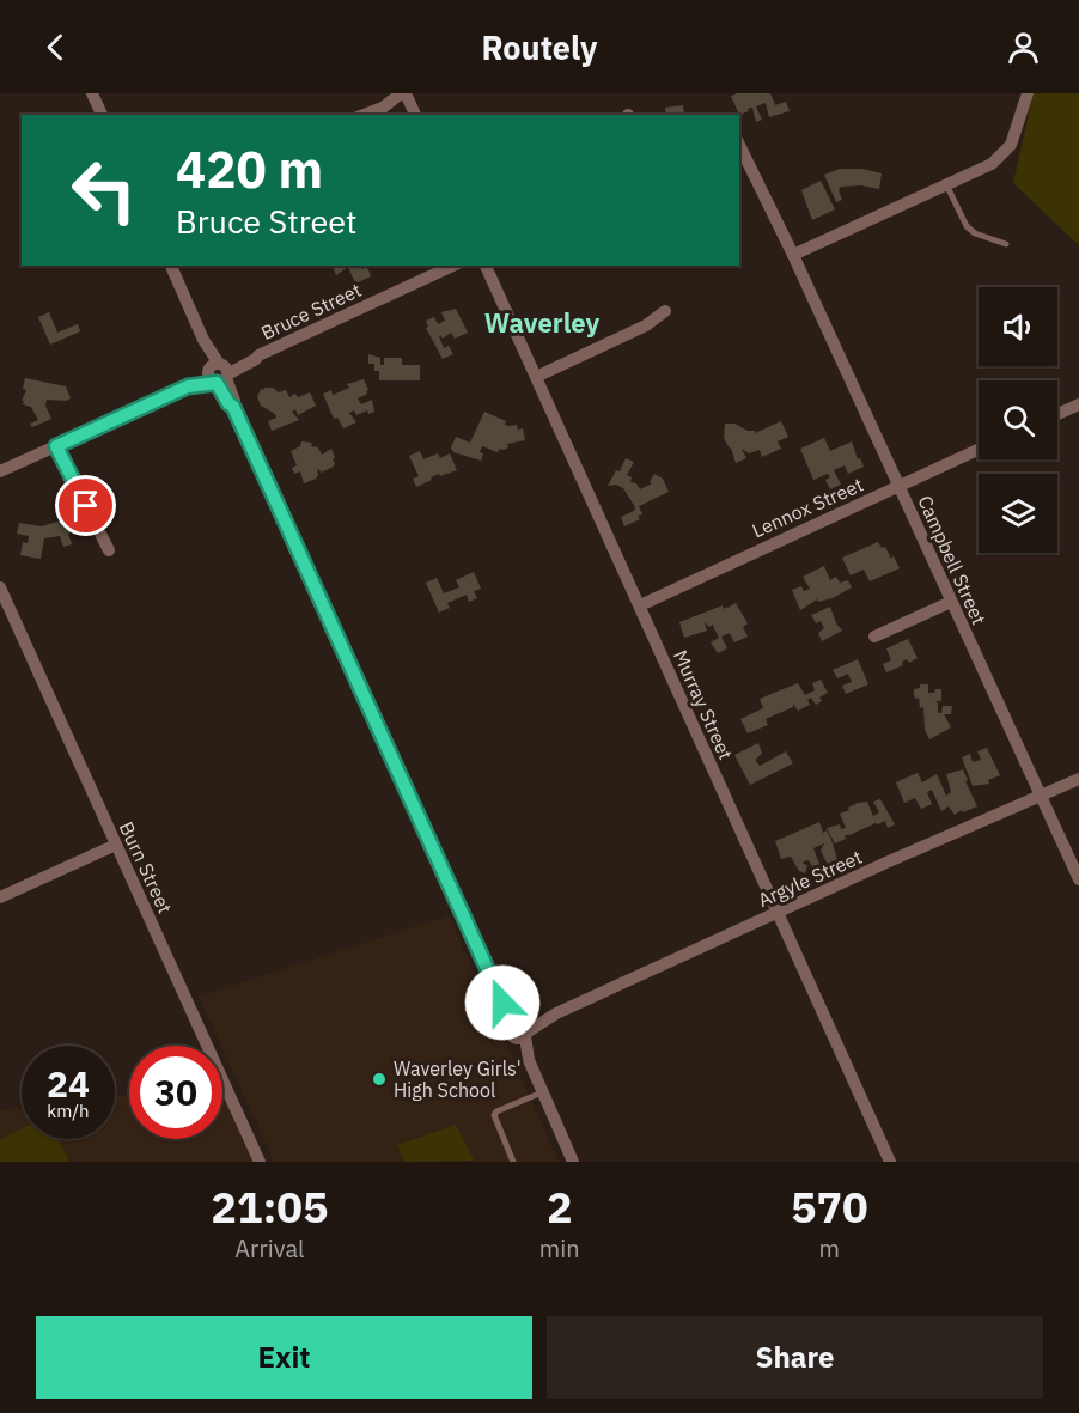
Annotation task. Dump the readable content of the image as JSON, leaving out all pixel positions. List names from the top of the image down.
{
  "streets": {
    "street": [
      "Bruce Street",
      "Lennox Street",
      "Campbell Street",
      "Murray Street",
      "Burn Street",
      "Argyle Street"
    ]
  },
  "crossings": [
    ["Lennox Street", "Campbell Street"],
    ["Lennox Street", "Murray Street"],
    ["Campbell Street", "Argyle Street"],
    ["Murray Street", "Argyle Street"]
  ],
  "districts": ["Waverley"],
  "places": ["Waverley Girls' High School"],
  "page": {
    "header": "Routely",
    "turn": ["420 m", "Bruce Street"],
    "speed": "24 km/h",
    "limit": "30",
    "eta": [
      "21:05",
      "Arrival",
      "2",
      "min",
      "570",
      "m"
    ],
    "buttons": ["Exit", "Share"]
  }
}
